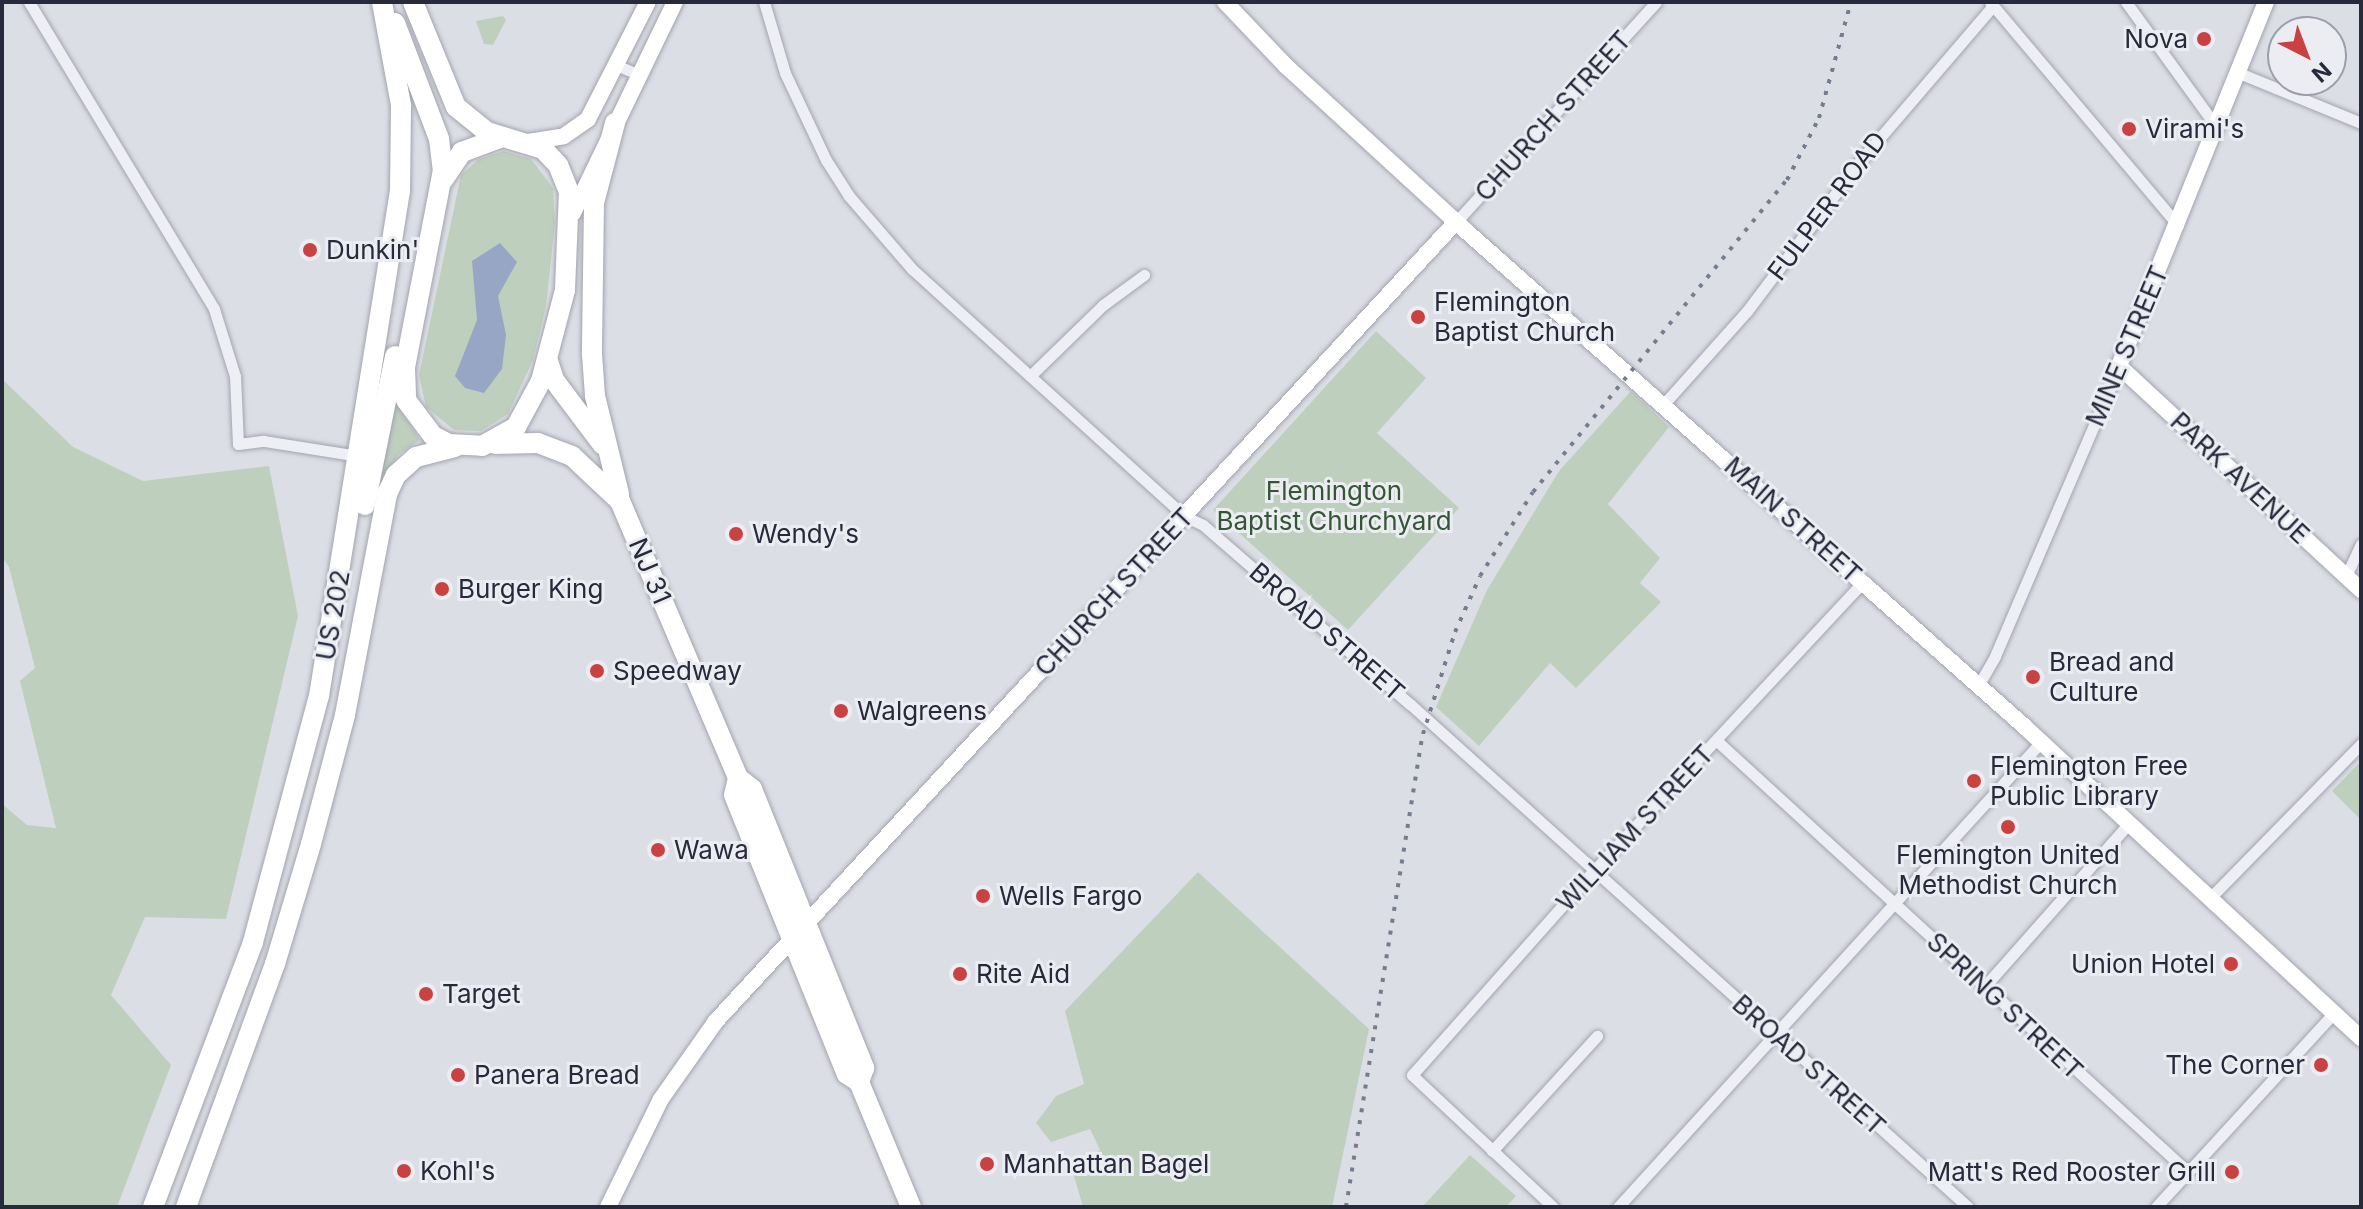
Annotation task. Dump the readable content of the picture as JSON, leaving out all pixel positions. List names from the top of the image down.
{
  "streets": {
    "highway": ["NJ 31", "US 202"],
    "street": [
      "CHURCH STREET",
      "FULPER ROAD",
      "MINE STREET",
      "PARK AVENUE",
      "MAIN STREET",
      "BROAD STREET",
      "WILLIAM STREET",
      "SPRING STREET"
    ]
  },
  "crossings": [
    ["CHURCH STREET", "MAIN STREET"],
    ["CHURCH STREET", "NJ 31"],
    ["CHURCH STREET", "BROAD STREET"],
    ["FULPER ROAD", "MAIN STREET"],
    ["MINE STREET", "PARK AVENUE"],
    ["MINE STREET", "MAIN STREET"],
    ["MAIN STREET", "WILLIAM STREET"],
    ["NJ 31", "US 202"],
    ["BROAD STREET", "WILLIAM STREET"],
    ["WILLIAM STREET", "SPRING STREET"]
  ],
  "parks": ["Flemington Baptist Churchyard"],
  "places": [
    "Nova",
    "Virami's",
    "Dunkin'",
    "Flemington Baptist Church",
    "Wendy's",
    "Burger King",
    "Speedway",
    "Bread and Culture",
    "Walgreens",
    "Flemington Free Public Library",
    "Flemington United Methodist Church",
    "Wawa",
    "Wells Fargo",
    "Union Hotel",
    "Rite Aid",
    "Target",
    "The Corner",
    "Panera Bread",
    "Manhattan Bagel",
    "Kohl's",
    "Matt's Red Rooster Grill"
  ],
  "north": "bottom right"
}
